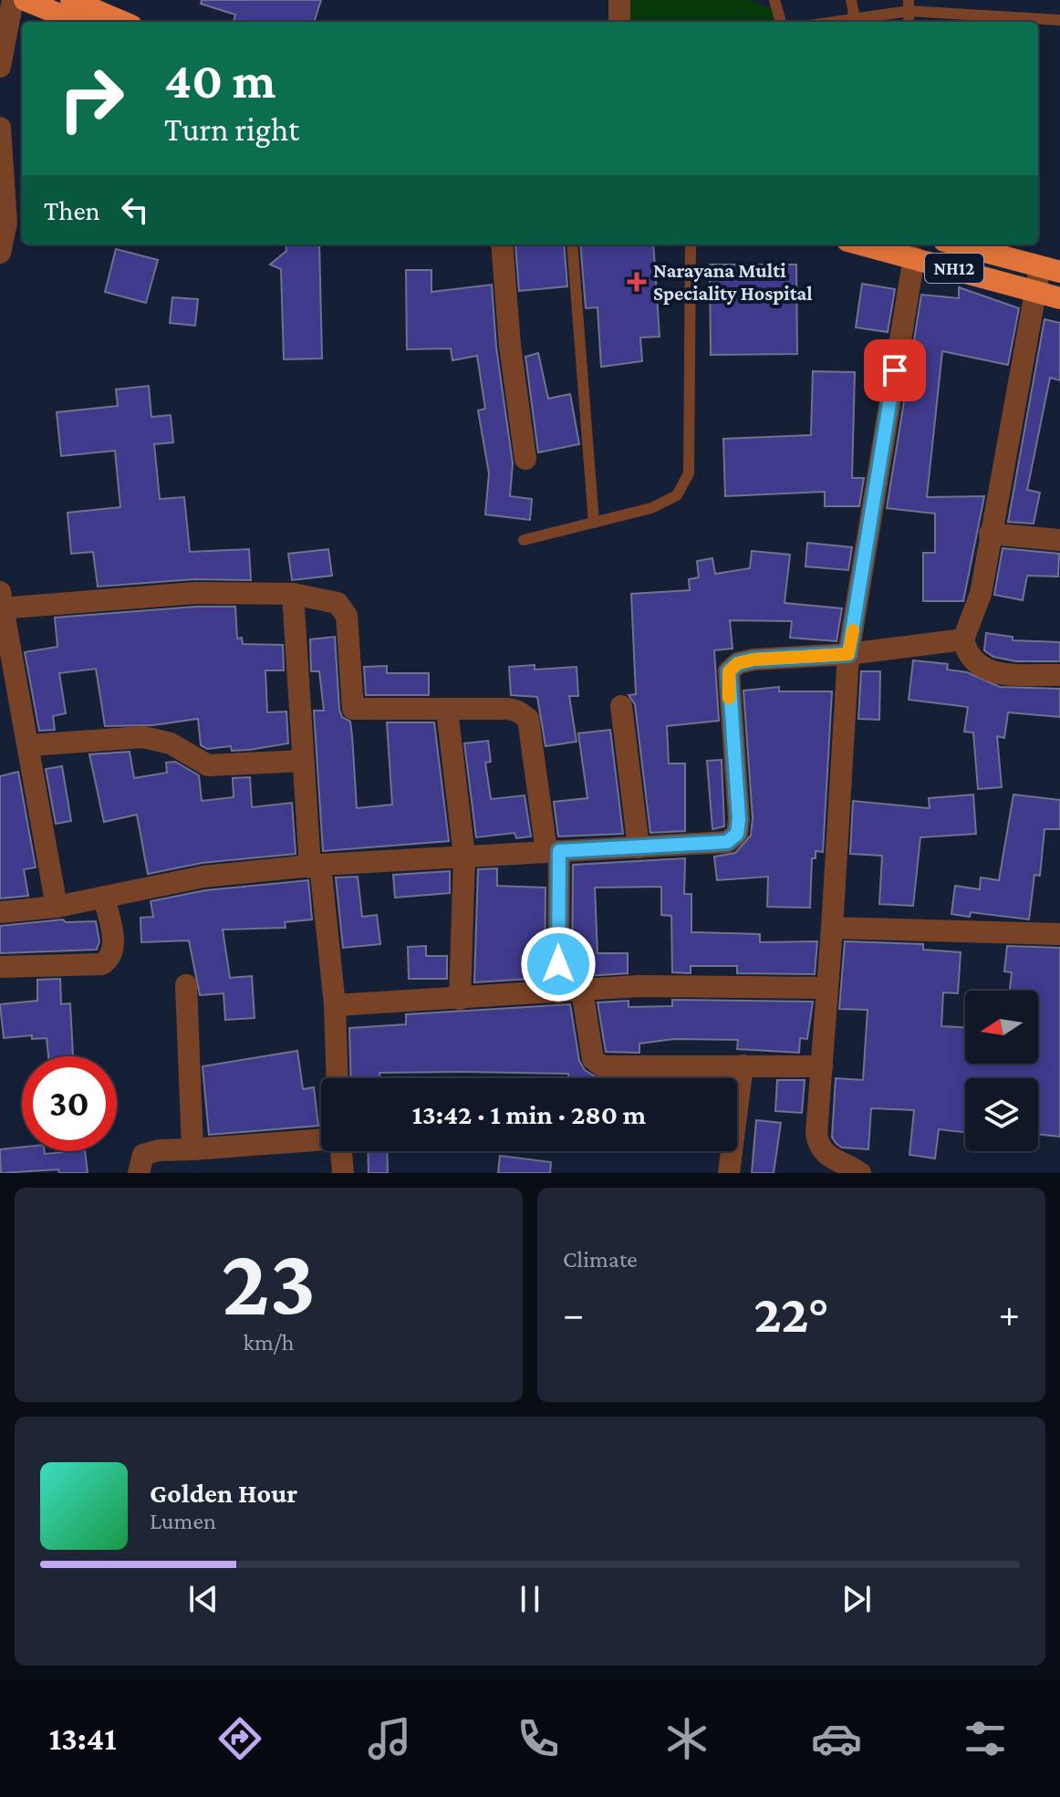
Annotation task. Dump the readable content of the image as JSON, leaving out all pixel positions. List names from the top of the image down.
{
  "streets": {
    "highway": ["NH12"]
  },
  "places": {
    "health": ["Narayana Multi Speciality Hospital"]
  },
  "north": "left",
  "page": {
    "turn": ["40 m", "Turn right"],
    "then": "Then",
    "limit": "30",
    "trip": "13:42 · 1 min · 280 m",
    "tile": [
      ["23", "km/h"],
      "Climate"
    ],
    "heat": ["−", "22°", "+"],
    "song": ["Golden Hour", "Lumen"],
    "tabs": "13:41"
  }
}
